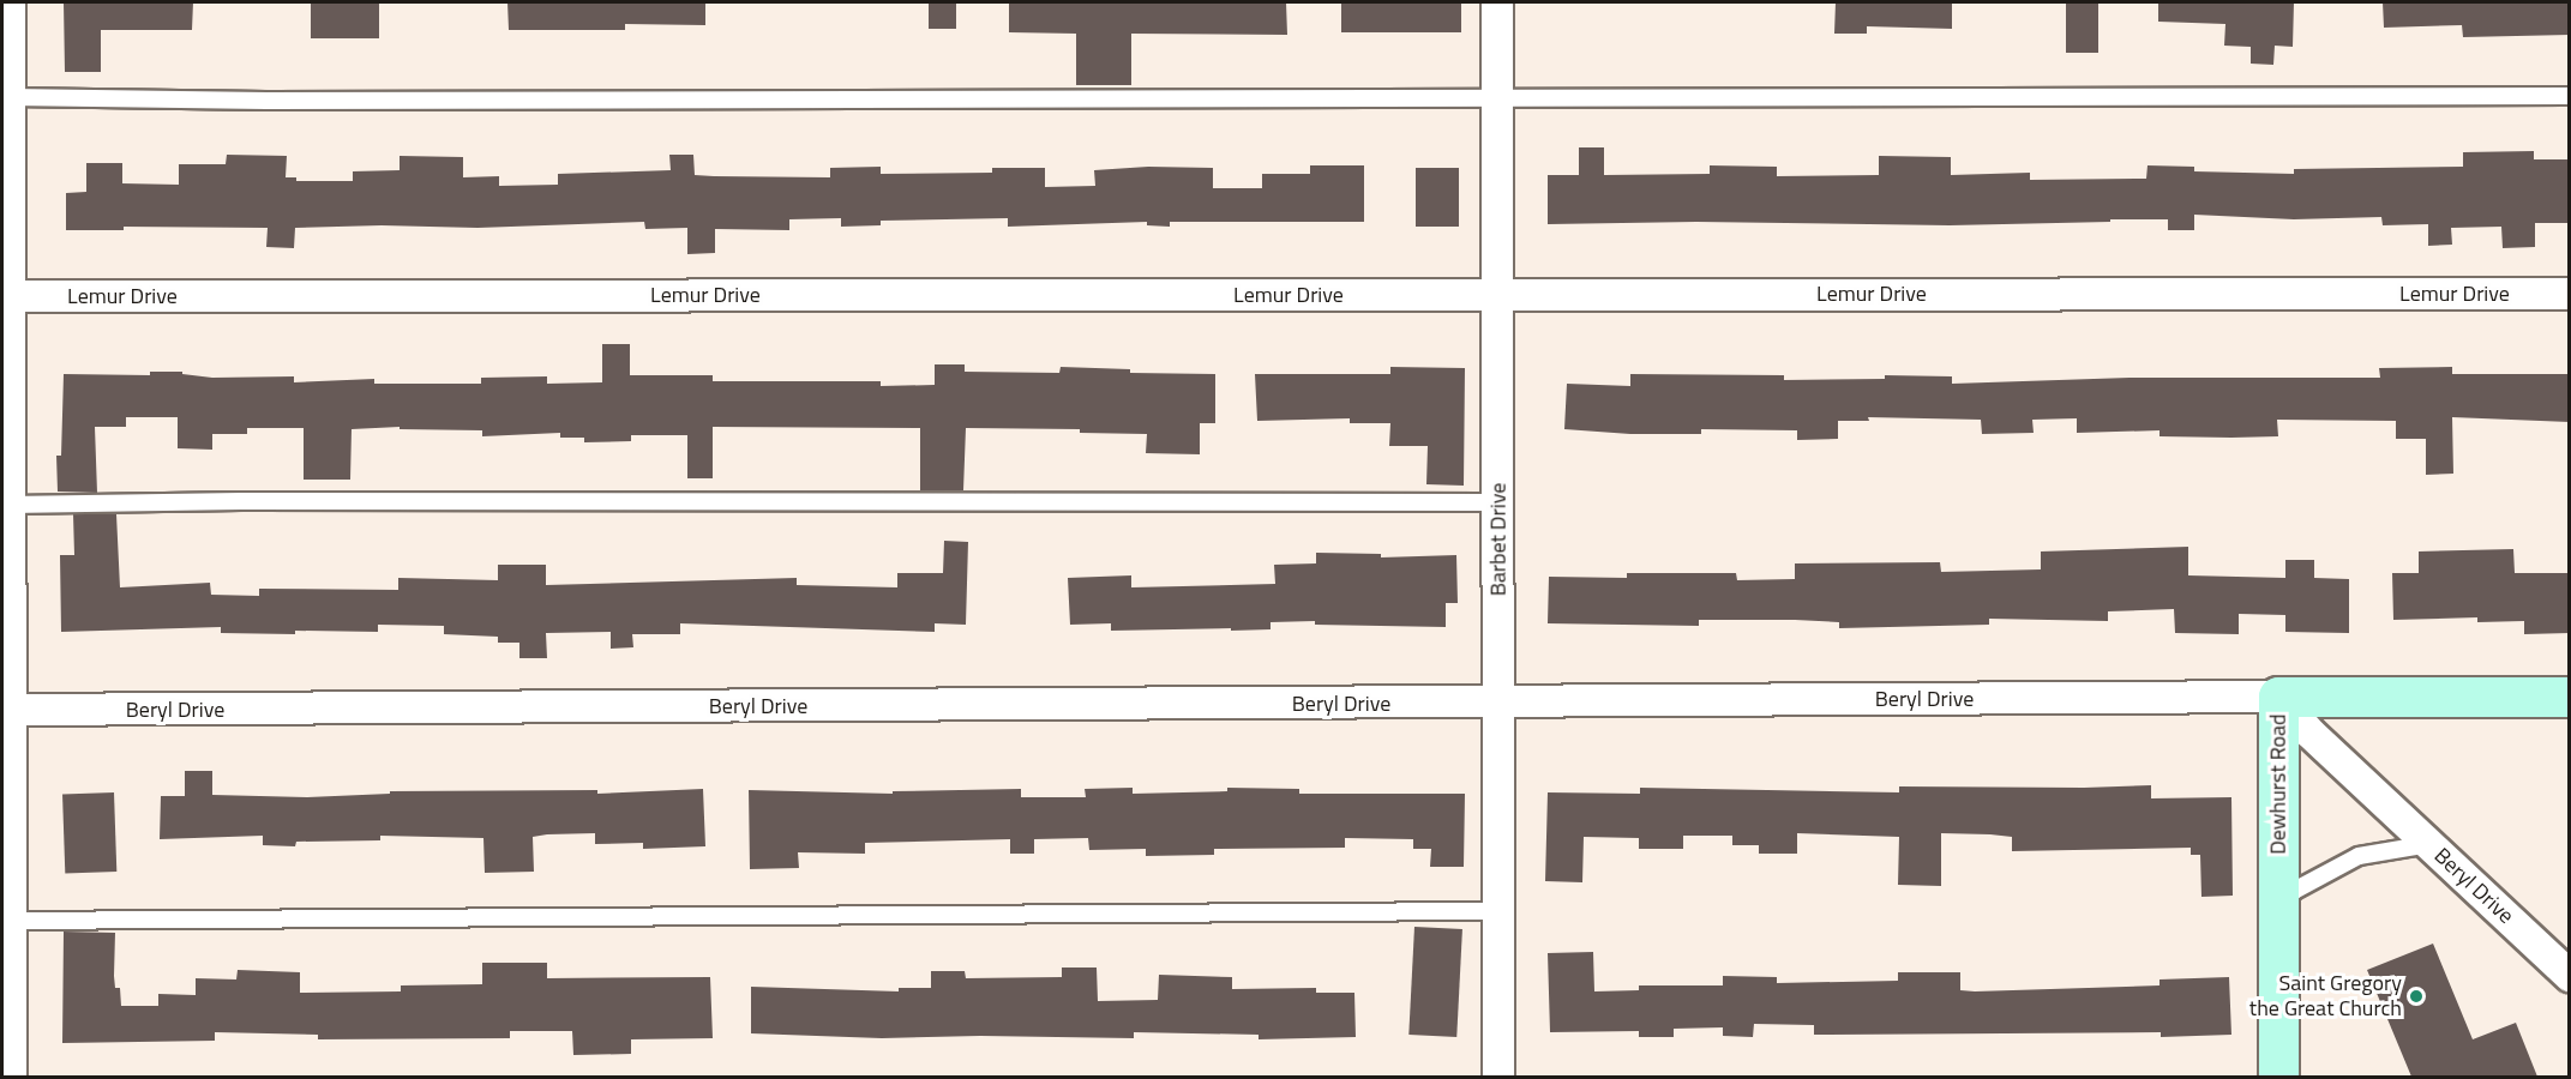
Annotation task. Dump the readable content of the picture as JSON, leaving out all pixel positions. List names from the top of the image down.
{
  "streets": {
    "street": [
      "Lemur Drive",
      "Barbet Drive",
      "Beryl Drive",
      "Dewhurst Road"
    ]
  },
  "crossings": [
    ["Lemur Drive", "Barbet Drive"],
    ["Barbet Drive", "Beryl Drive"],
    ["Beryl Drive", "Dewhurst Road"]
  ],
  "places": ["Saint Gregory the Great Church"]
}
